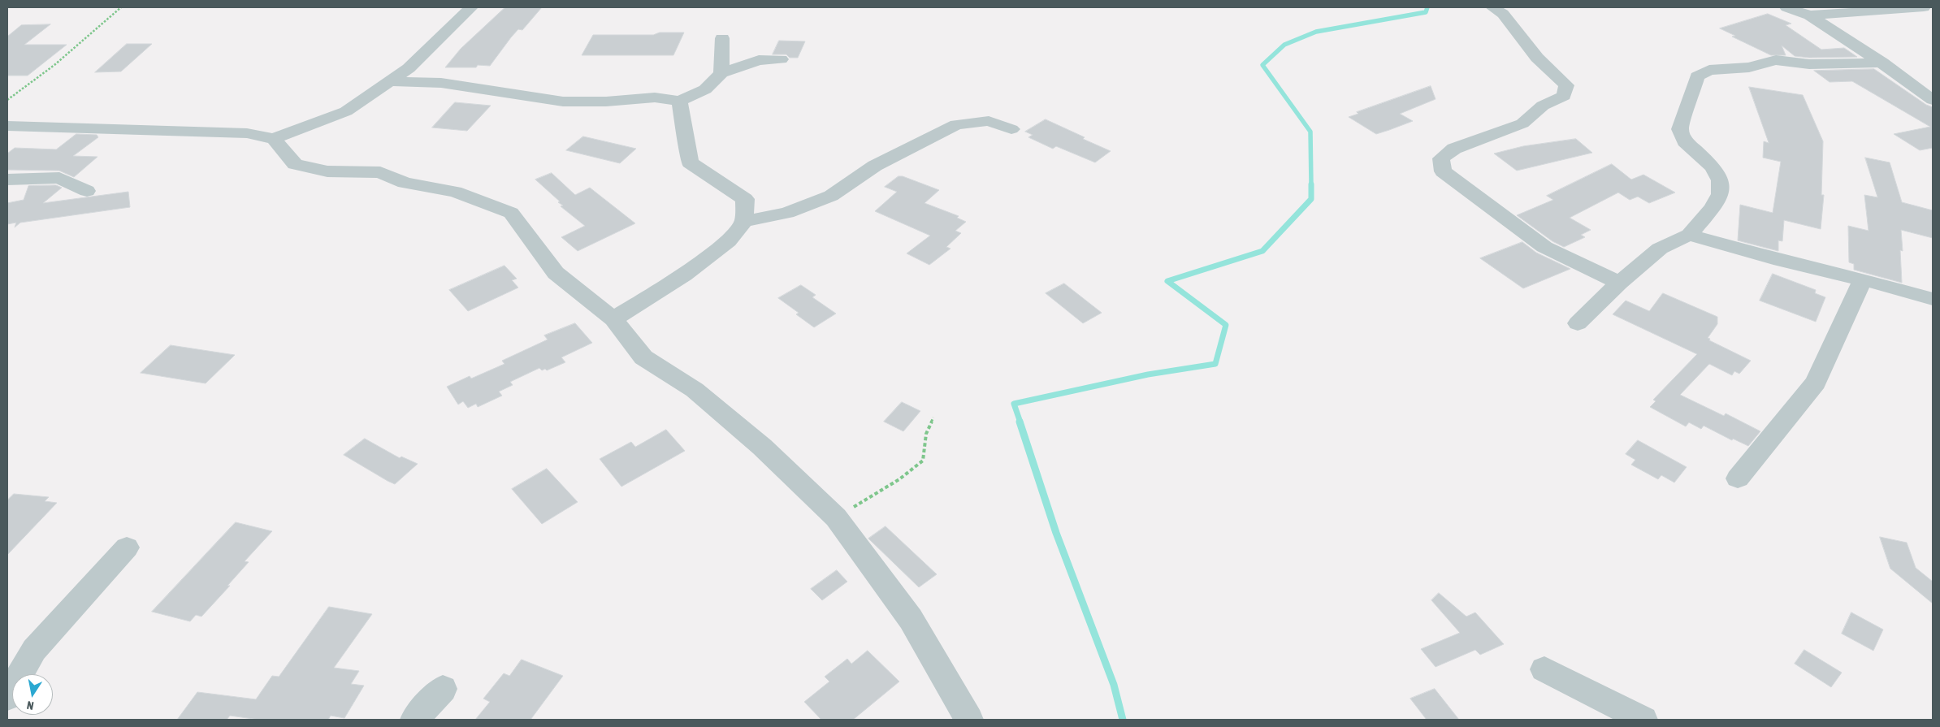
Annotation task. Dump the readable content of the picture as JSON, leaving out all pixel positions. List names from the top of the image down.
{
  "north": "bottom"
}
